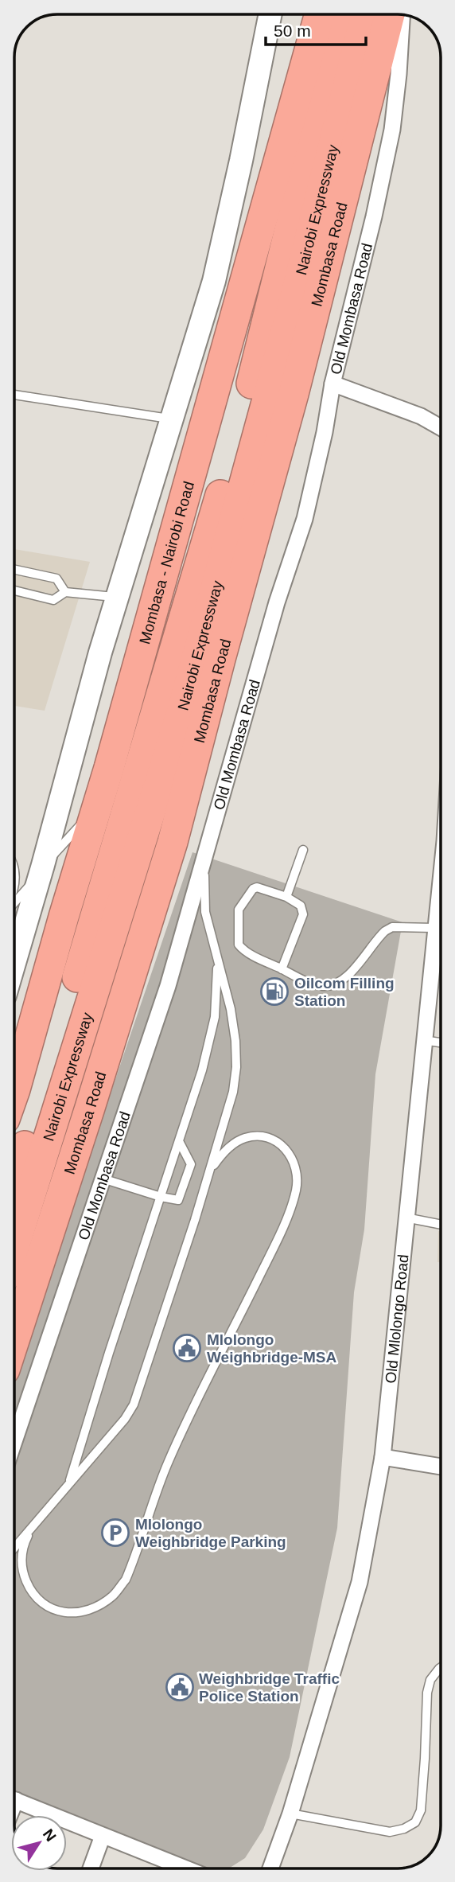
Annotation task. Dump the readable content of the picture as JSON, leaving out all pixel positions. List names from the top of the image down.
{
  "streets": {
    "highway": ["Nairobi Expressway", "Mombasa Road", "Mombasa - Nairobi Road"],
    "street": ["Old Mombasa Road", "Old Mlolongo Road"]
  },
  "places": {
    "fuel station": ["Oilcom Filling Station"],
    "public building": ["Mlolongo Weighbridge-MSA", "Weighbridge Traffic Police Station"],
    "parking": ["Mlolongo Weighbridge Parking"]
  },
  "scale_bar": "50 m",
  "north": "top right"
}
